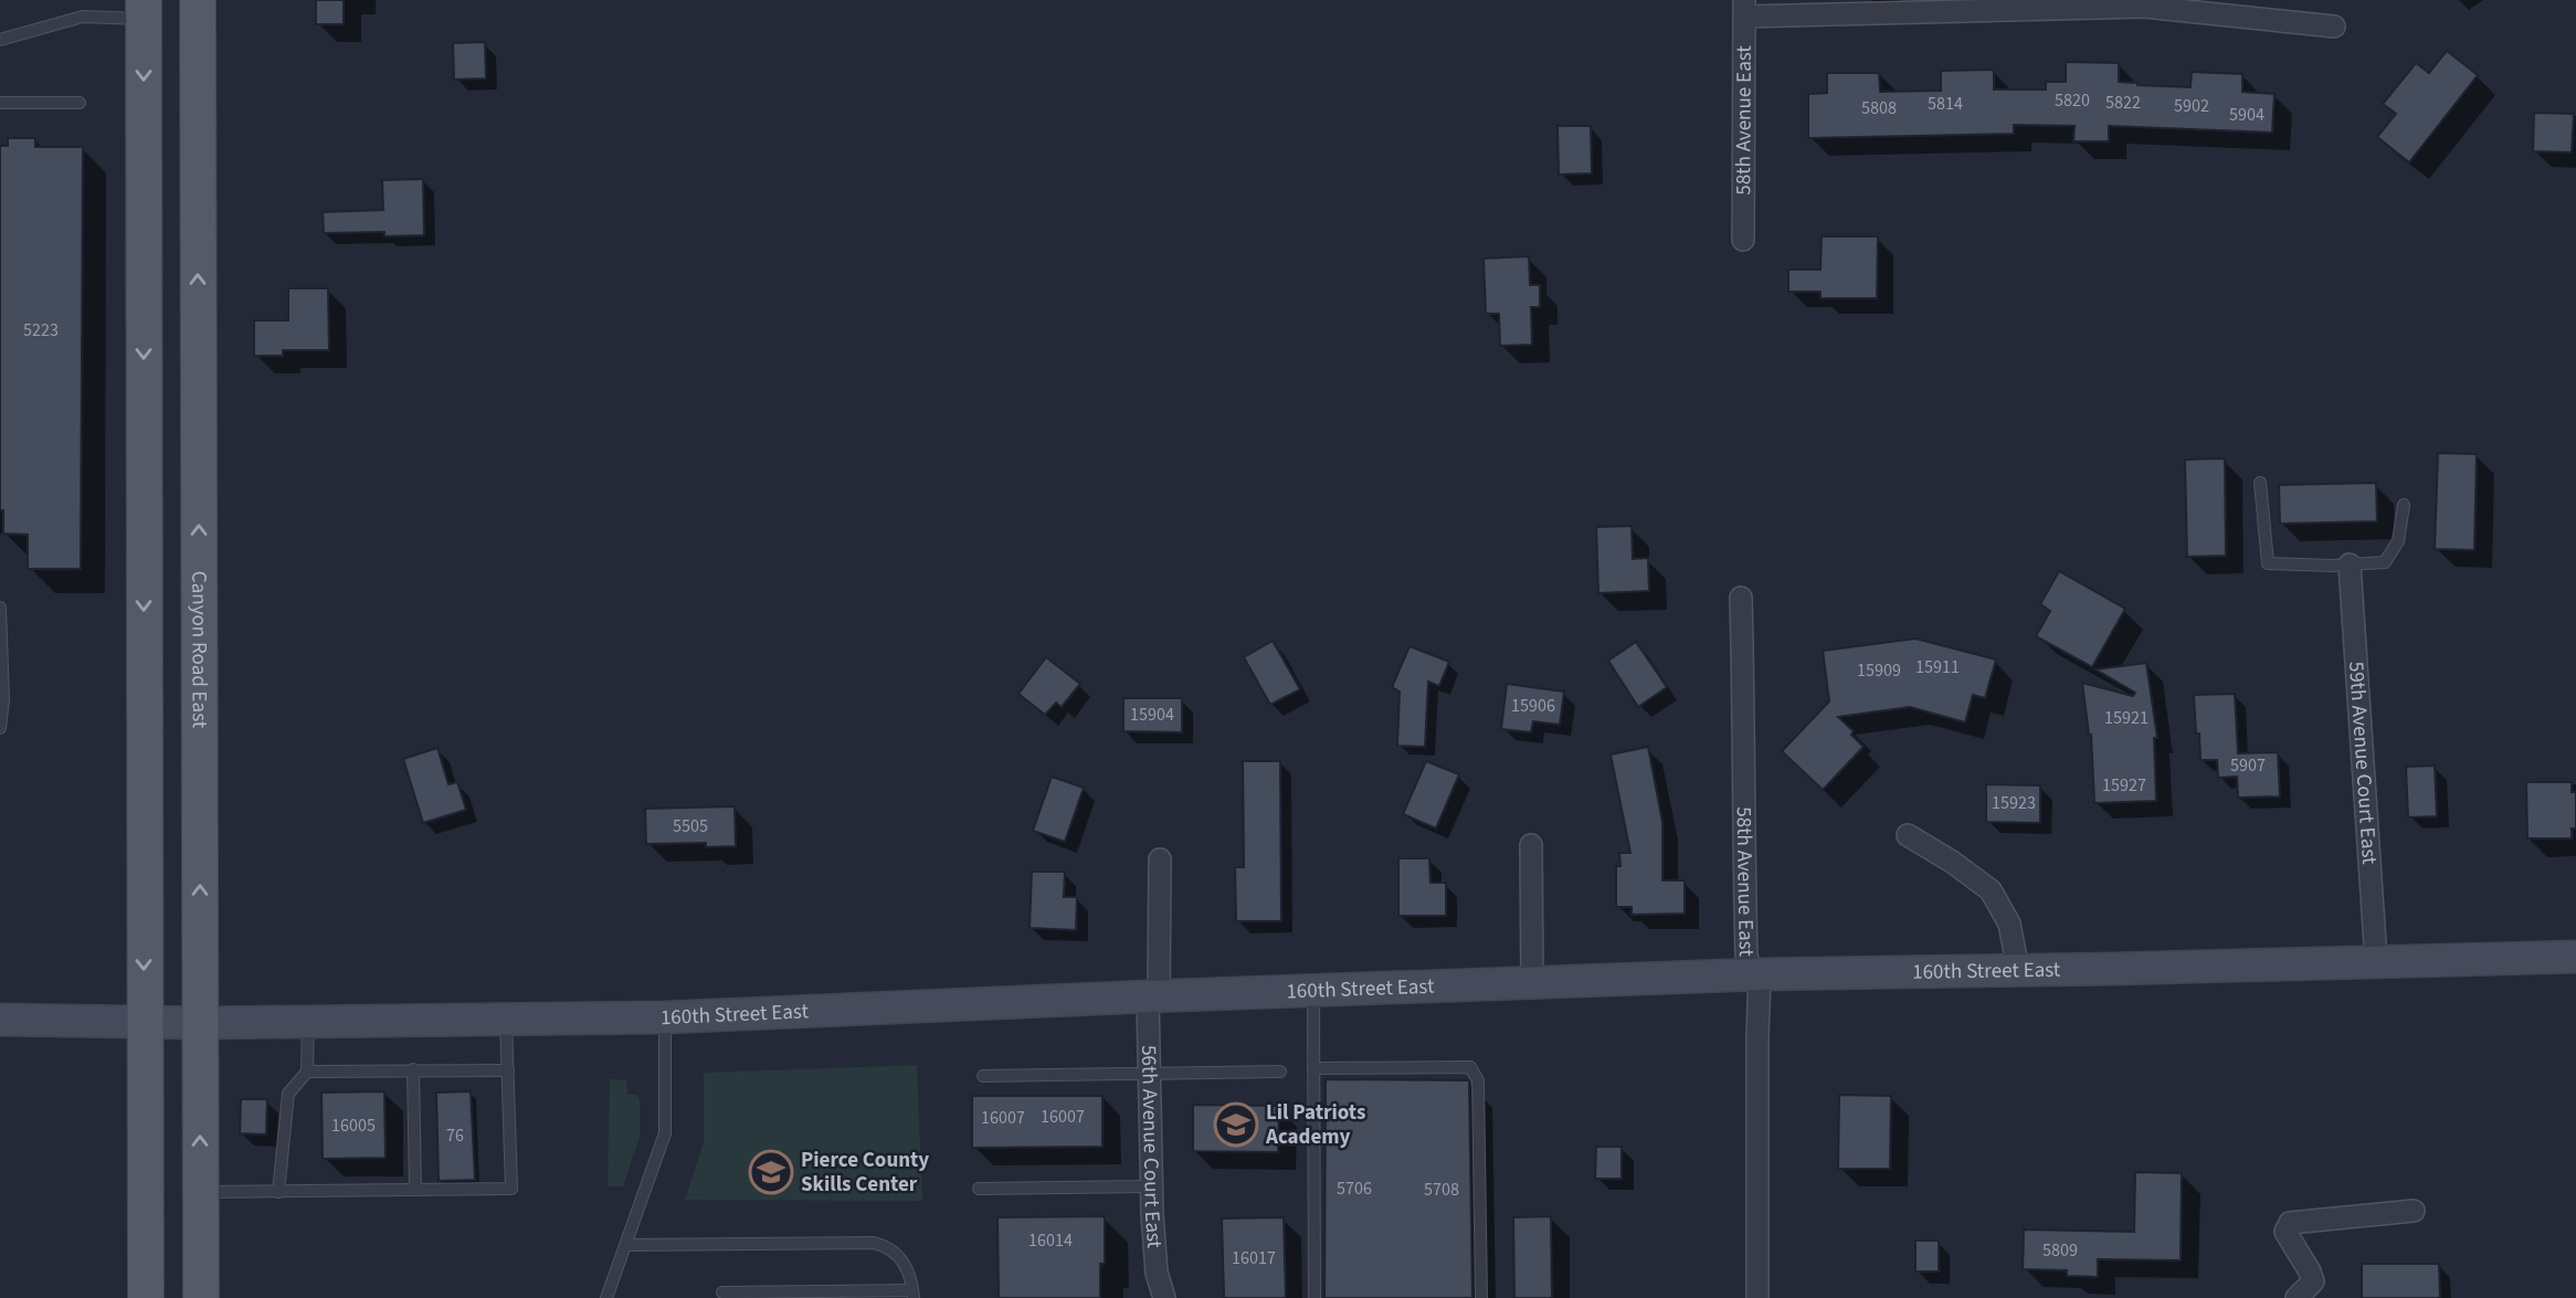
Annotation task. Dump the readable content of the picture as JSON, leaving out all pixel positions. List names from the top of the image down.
{
  "streets": {
    "main road": ["Canyon Road East", "160th Street East"],
    "street": ["58th Avenue East", "59th Avenue Court East", "56th Avenue Court East"]
  },
  "crossings": [
    ["58th Avenue East", "160th Street East"],
    ["Canyon Road East", "160th Street East"],
    ["59th Avenue Court East", "160th Street East"],
    ["160th Street East", "56th Avenue Court East"]
  ],
  "places": {
    "school or university": ["Lil Patriots Academy", "Pierce County Skills Center"]
  },
  "house_numbers": [
    "5820",
    "5822",
    "5814",
    "5902",
    "5808",
    "5904",
    "5223",
    "15911",
    "15909",
    "15906",
    "15904",
    "15921",
    "5907",
    "15927",
    "15923",
    "5505",
    "16007",
    "16007",
    "16005",
    "76",
    "5706",
    "5708",
    "16014",
    "5809",
    "16017"
  ]
}
